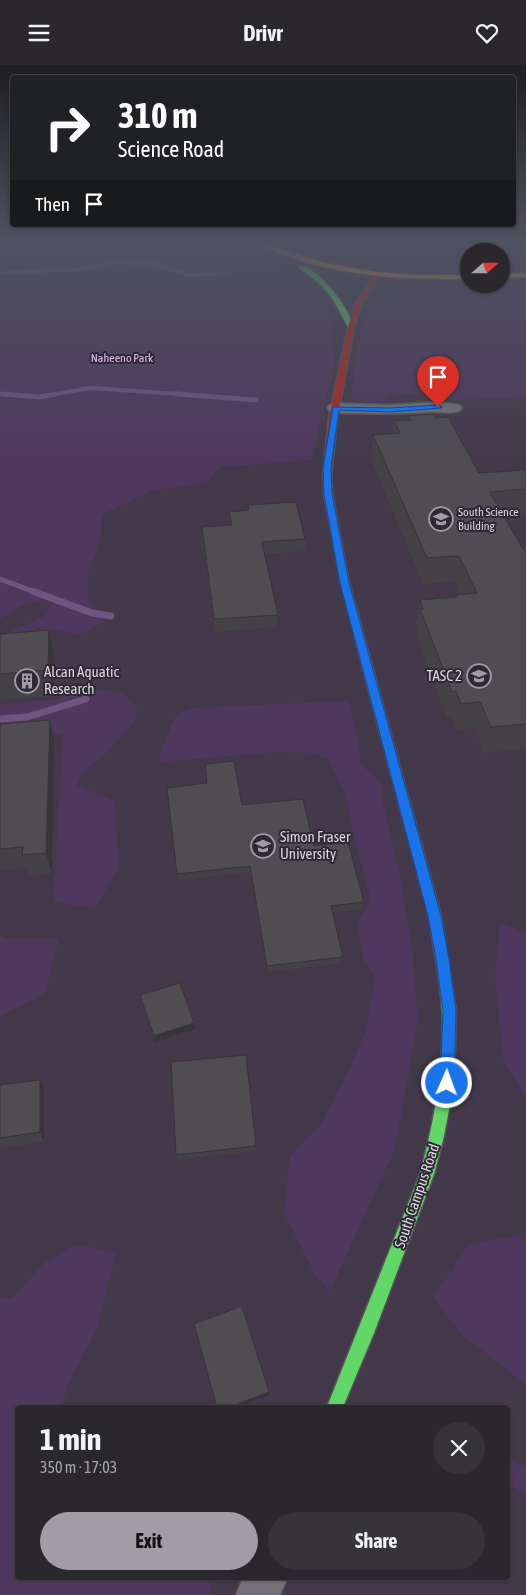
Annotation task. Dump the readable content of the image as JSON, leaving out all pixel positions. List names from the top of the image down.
{
  "streets": {
    "street": ["South Campus Road"]
  },
  "parks": ["Naheeno Park"],
  "places": {
    "school or university": ["South Science Building", "TASC 2", "Simon Fraser University"],
    "building": ["Alcan Aquatic Research"]
  },
  "north": "right",
  "page": {
    "header": "Drivr",
    "turn": ["310 m", "Science Road"],
    "then": "Then",
    "heading": ["1 min", "350 m · 17:03"],
    "buttons": ["Exit", "Share"]
  }
}
